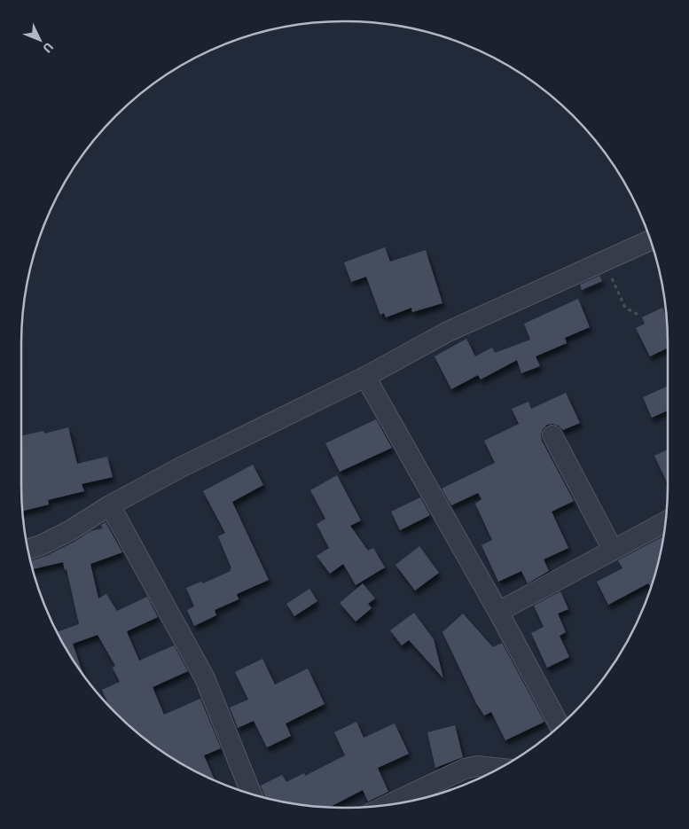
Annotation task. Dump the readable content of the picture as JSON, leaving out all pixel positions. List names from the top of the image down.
{
  "north": "bottom right"
}
